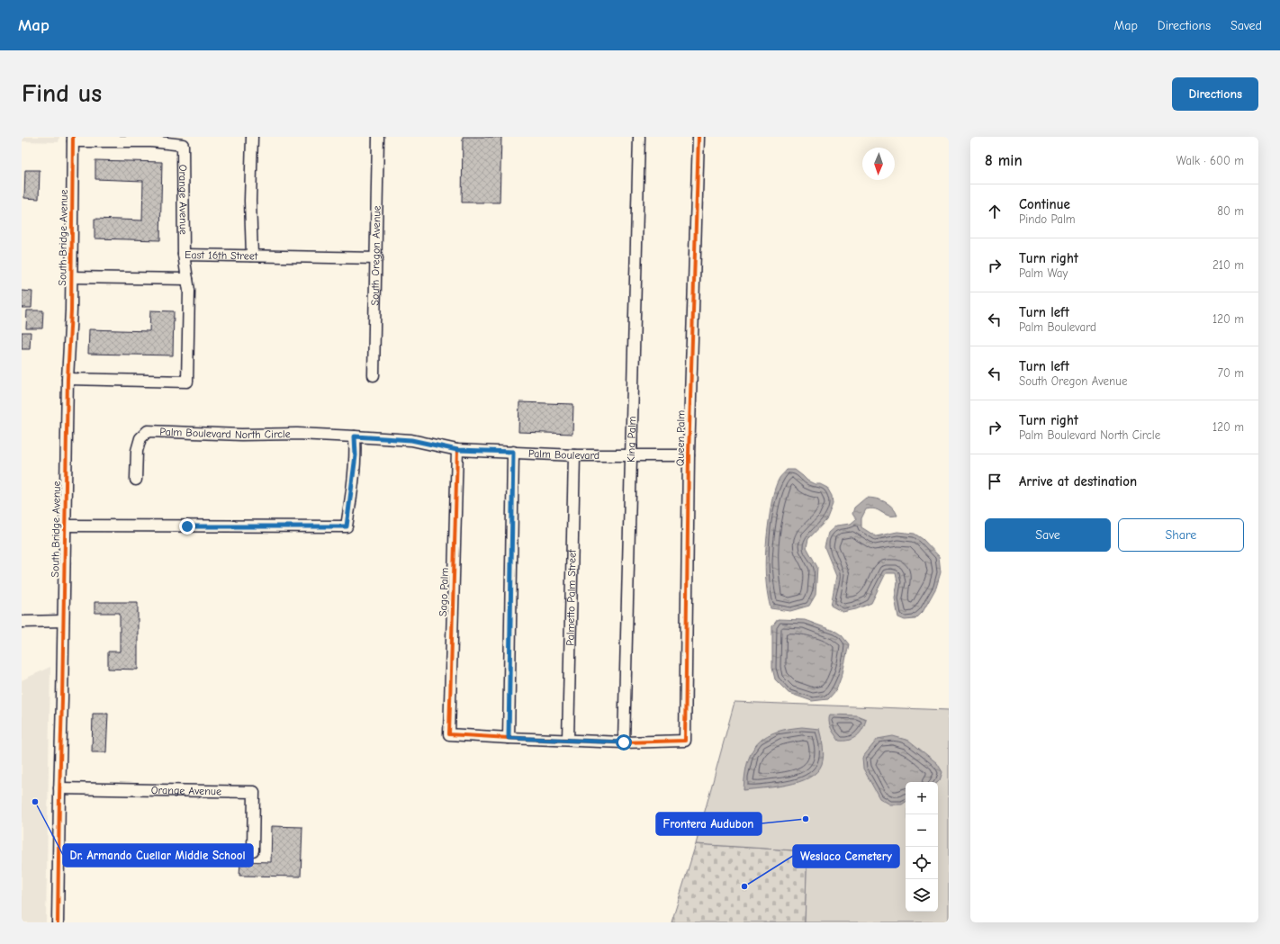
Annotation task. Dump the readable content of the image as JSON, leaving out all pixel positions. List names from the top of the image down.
{
  "streets": {
    "street": [
      "Orange Avenue",
      "South Bridge Avenue",
      "South Oregon Avenue",
      "East 16th Street",
      "Palm Boulevard North Circle",
      "Queen Palm",
      "King Palm",
      "Palm Boulevard",
      "Sago Palm",
      "Palmetto Palm Street"
    ]
  },
  "crossings": [
    ["Orange Avenue", "South Bridge Avenue"],
    ["Orange Avenue", "East 16th Street"],
    ["South Bridge Avenue", "East 16th Street"],
    ["South Oregon Avenue", "East 16th Street"],
    ["Palm Boulevard North Circle", "Palm Boulevard"],
    ["Queen Palm", "King Palm"],
    ["Queen Palm", "Palm Boulevard"],
    ["King Palm", "Palm Boulevard"],
    ["Palm Boulevard", "Sago Palm"],
    ["Palm Boulevard", "Palmetto Palm Street"]
  ],
  "places": ["Dr. Armando Cuellar Middle School", "Frontera Audubon", "Weslaco Cemetery"],
  "north": "bottom",
  "page": {
    "header": "Map",
    "nav": ["Map", "Directions", "Saved"],
    "buttons": [
      "Directions",
      ["Save", "Share"]
    ],
    "title": "Find us",
    "heading": ["8 min", "Walk · 600 m"],
    "list": [
      ["Continue", "Pindo Palm", "80 m"],
      ["Turn right", "Palm Way", "210 m"],
      ["Turn left", "Palm Boulevard", "120 m"],
      ["Turn left", "South Oregon Avenue", "70 m"],
      ["Turn right", "Palm Boulevard North Circle", "120 m"],
      "Arrive at destination"
    ],
    "map_buttons": ["+", "−"]
  }
}
